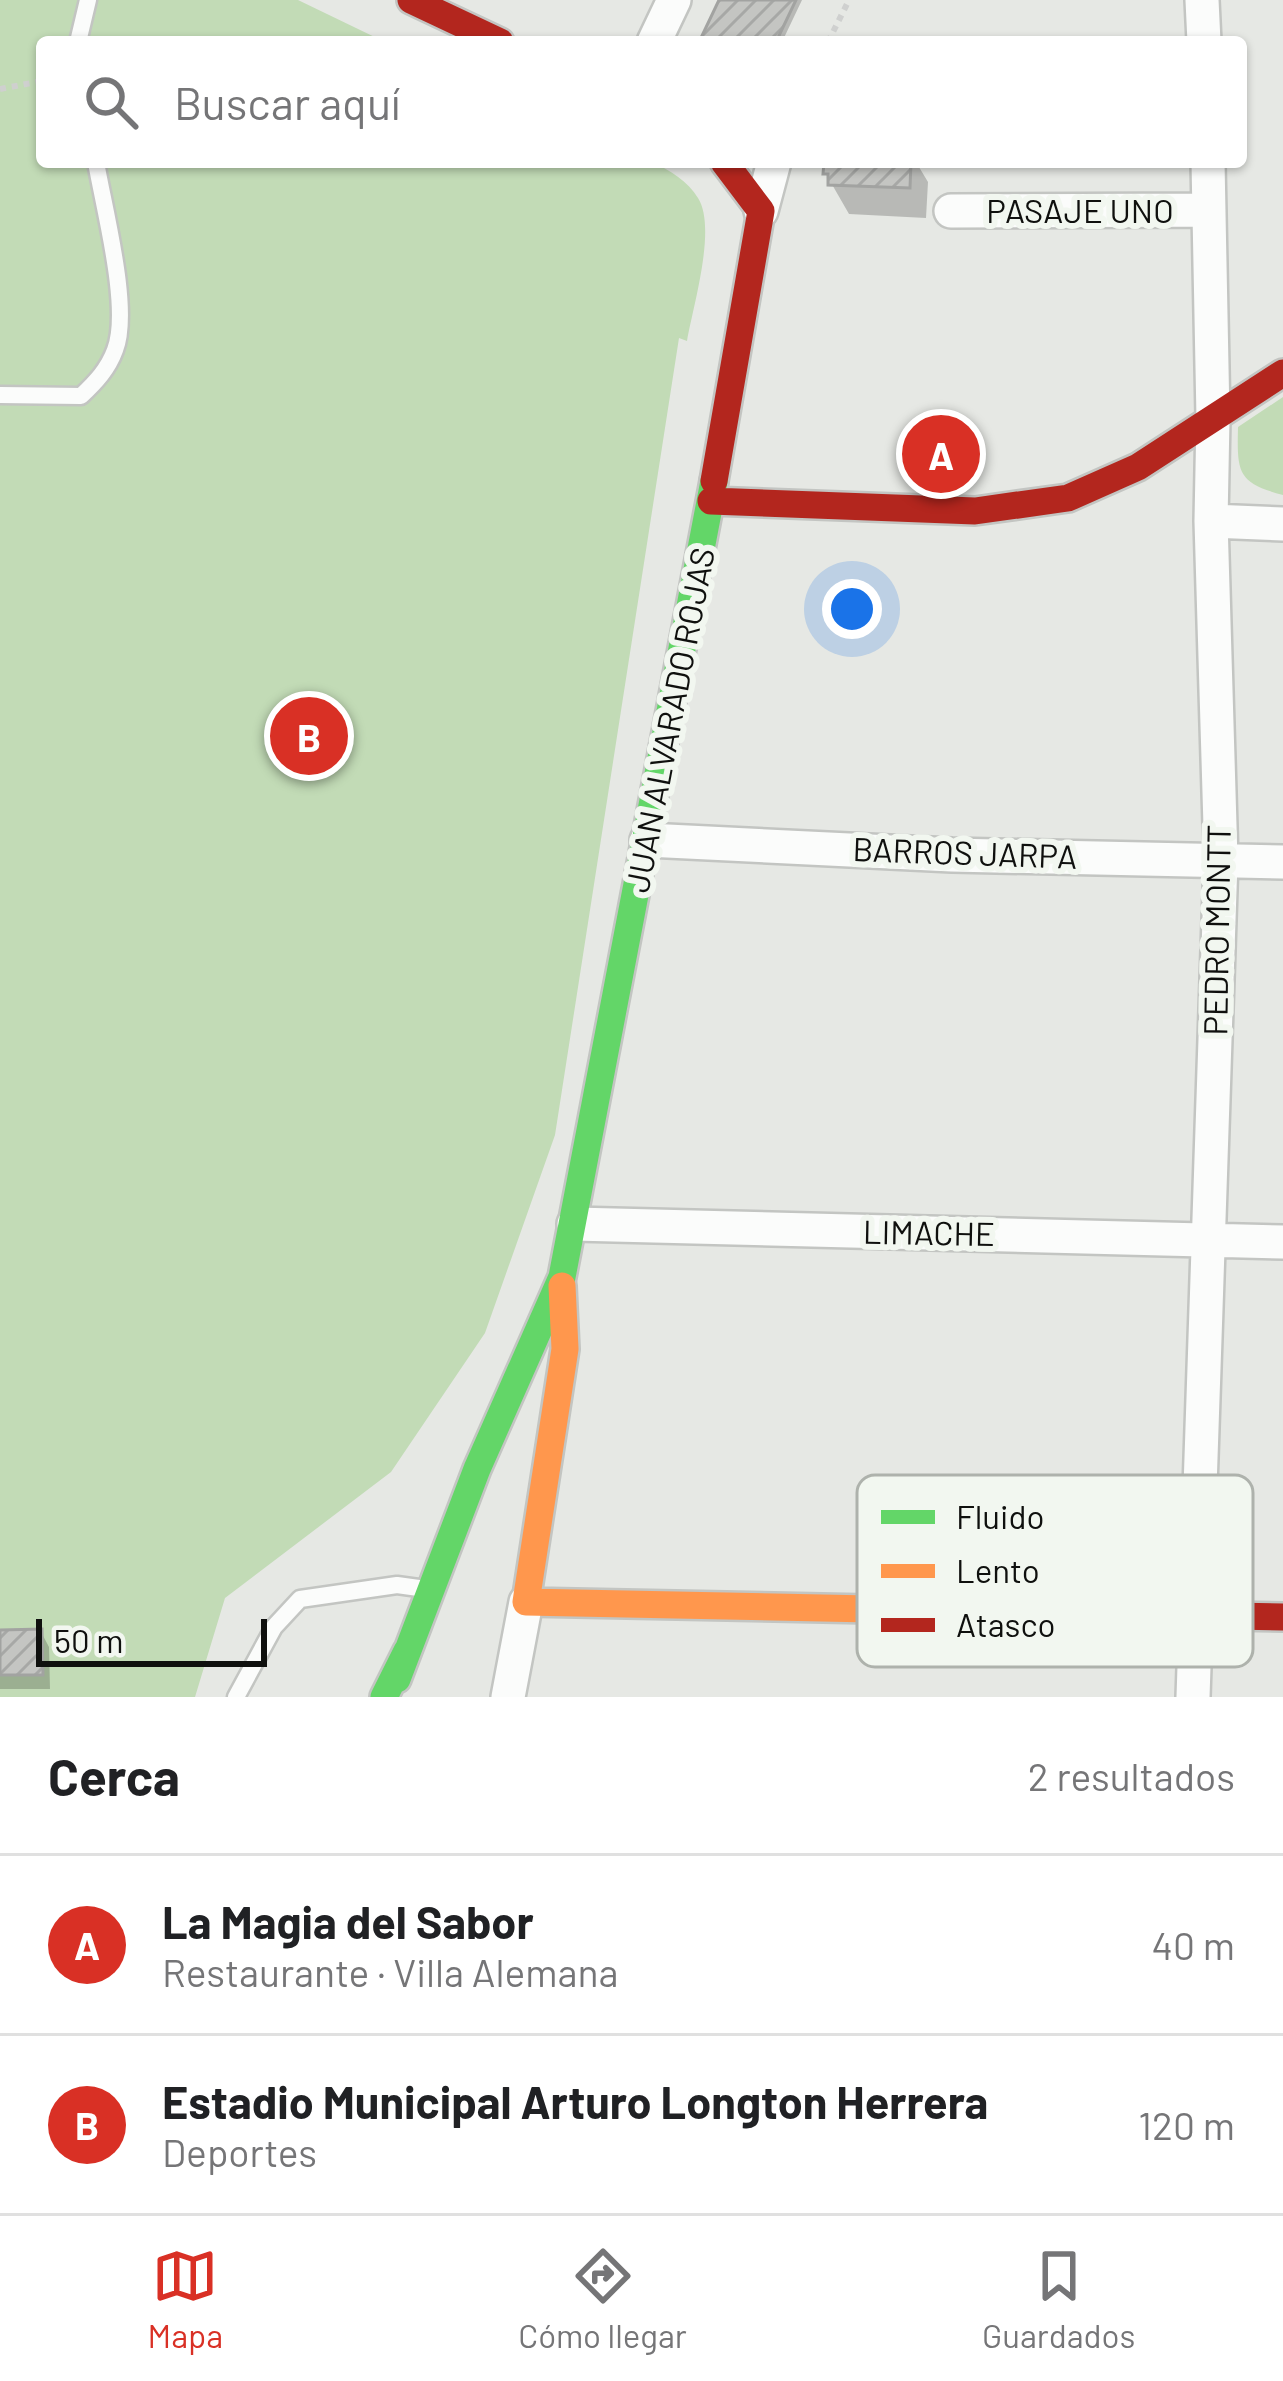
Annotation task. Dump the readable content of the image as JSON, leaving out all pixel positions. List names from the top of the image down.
{
  "streets": {
    "main road": ["JUAN ALVARADO ROJAS"],
    "street": [
      "PASAJE UNO",
      "BARROS JARPA",
      "PEDRO MONTT",
      "LIMACHE"
    ]
  },
  "crossings": [
    ["PASAJE UNO", "PEDRO MONTT"],
    ["JUAN ALVARADO ROJAS", "BARROS JARPA"],
    ["JUAN ALVARADO ROJAS", "LIMACHE"],
    ["BARROS JARPA", "PEDRO MONTT"],
    ["PEDRO MONTT", "LIMACHE"]
  ],
  "legend": ["Fluido", "Lento", "Atasco"],
  "scale_bar": "50 m",
  "page": {
    "search": "Buscar aquí",
    "pins": ["A", "B"],
    "scale": "50 m",
    "heading": ["Cerca", "2 resultados"],
    "list": [
      {
        "mark": "A",
        "name": "La Magia del Sabor",
        "note": "Restaurante · Villa Alemana",
        "value": "40 m"
      },
      {
        "mark": "B",
        "name": "Estadio Municipal Arturo Longton Herrera",
        "note": "Deportes",
        "value": "120 m"
      }
    ],
    "nav": ["Mapa", "Cómo llegar", "Guardados"]
  }
}
